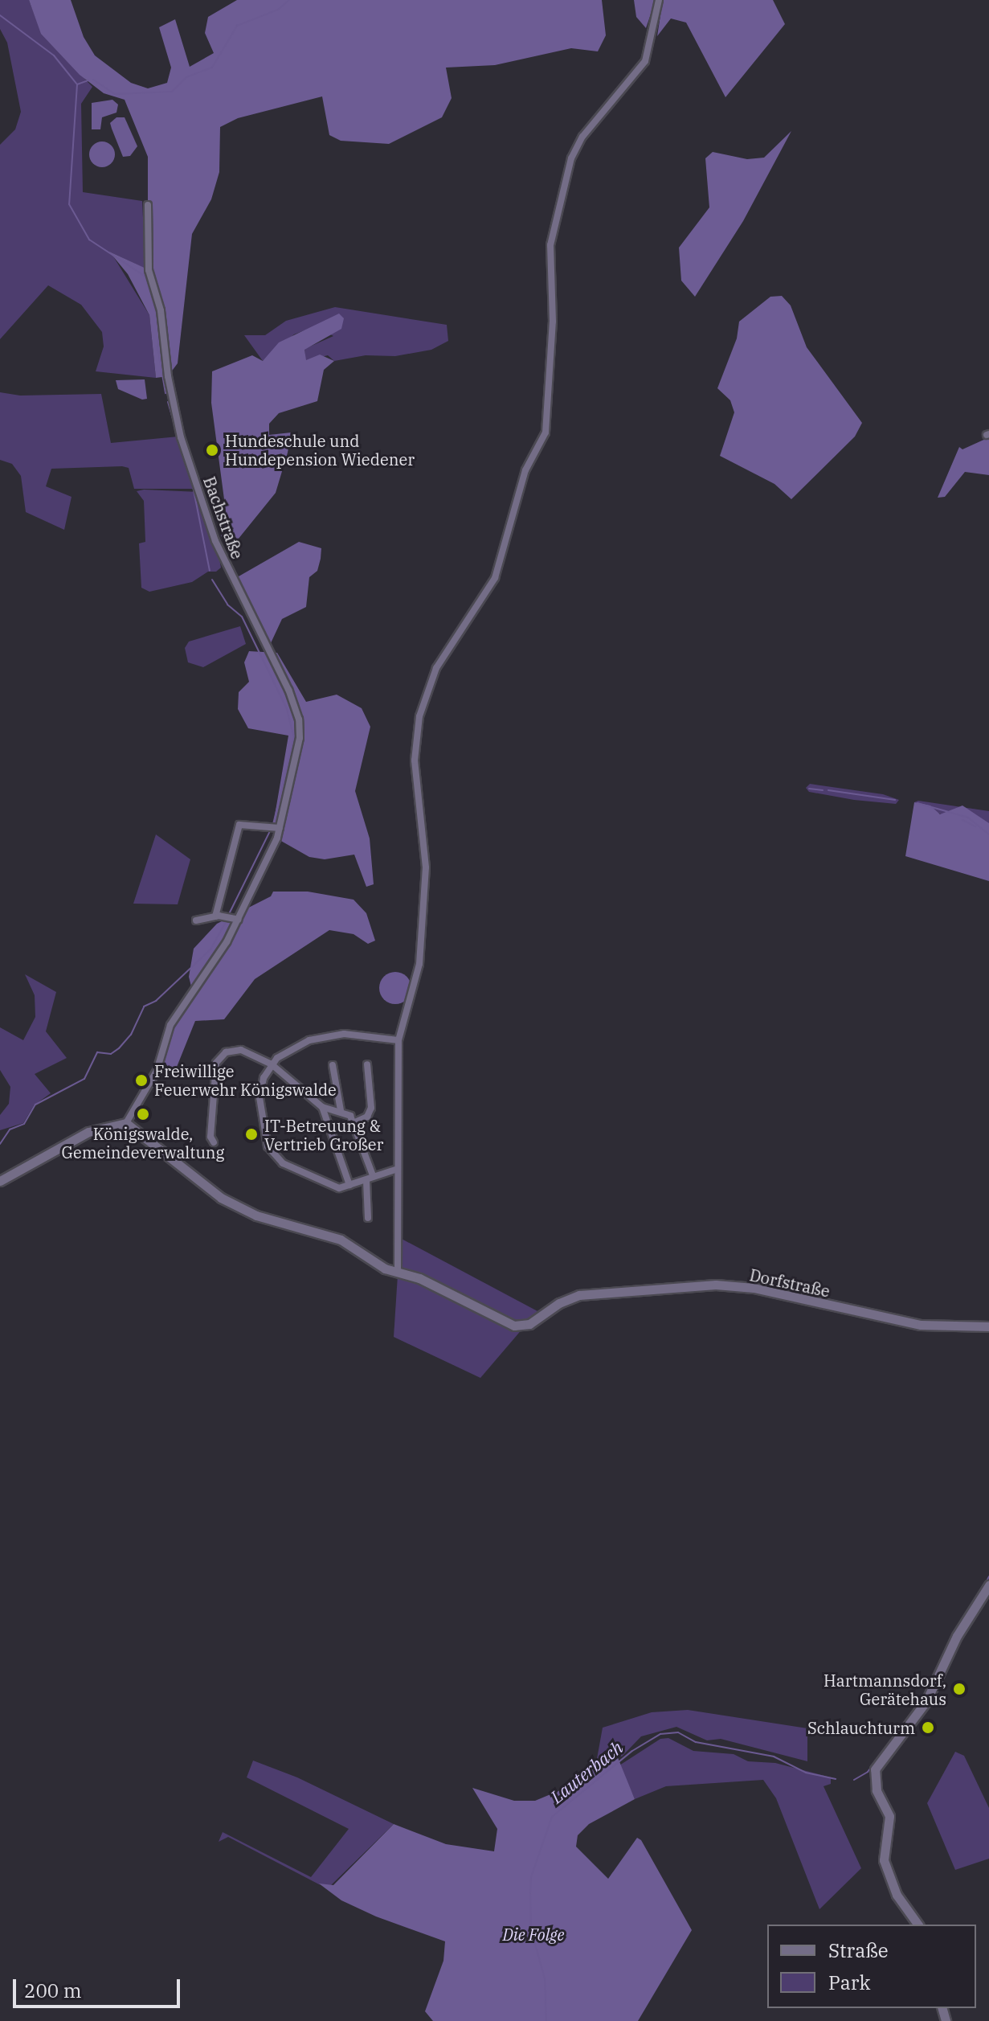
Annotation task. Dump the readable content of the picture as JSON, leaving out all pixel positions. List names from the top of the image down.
{
  "streets": {
    "street": ["Bachstraße", "Dorfstraße"]
  },
  "water": ["Lauterbach"],
  "parks": ["Die Folge"],
  "places": [
    "Hundeschule und Hundepension Wiedener",
    "Freiwillige Feuerwehr Königswalde",
    "Königswalde, Gemeindeverwaltung",
    "IT-Betreuung & Vertrieb Großer",
    "Hartmannsdorf, Gerätehaus",
    "Schlauchturm"
  ],
  "legend": ["Straße", "Park"],
  "scale_bar": "200 m"
}
